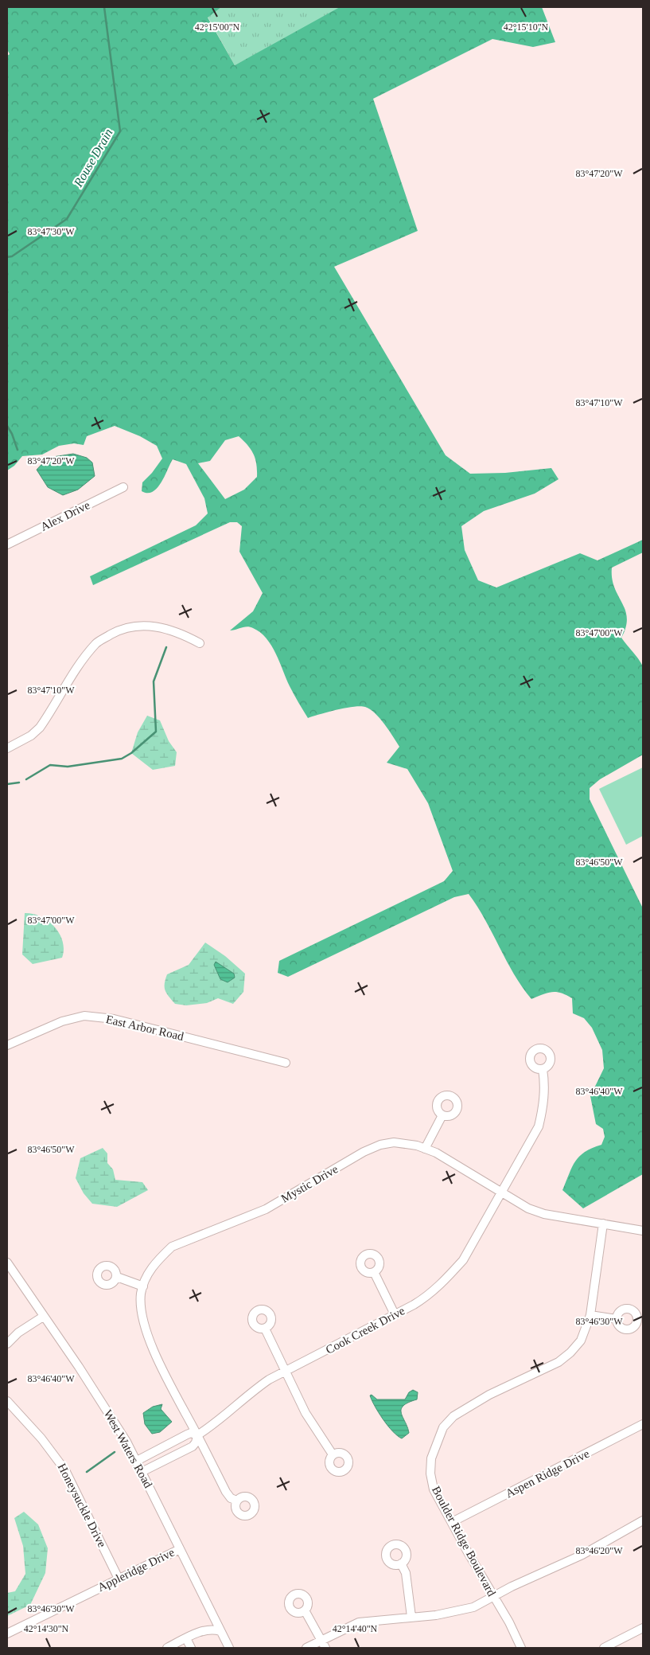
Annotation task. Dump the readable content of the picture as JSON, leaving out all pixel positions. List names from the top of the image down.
{
  "streets": {
    "street": [
      "Alex Drive",
      "East Arbor Road",
      "Mystic Drive",
      "Cook Creek Drive",
      "West Waters Road",
      "Aspen Ridge Drive",
      "Honeysuckle Drive",
      "Boulder Ridge Boulevard",
      "Appleridge Drive"
    ]
  },
  "crossings": [
    ["Mystic Drive", "Cook Creek Drive"],
    ["Mystic Drive", "Boulder Ridge Boulevard"],
    ["Cook Creek Drive", "West Waters Road"],
    ["West Waters Road", "Appleridge Drive"],
    ["Aspen Ridge Drive", "Boulder Ridge Boulevard"],
    ["Honeysuckle Drive", "Appleridge Drive"]
  ],
  "water": ["Rouse Drain"],
  "coordinates": [
    "42°15'00\"N",
    "42°15'10\"N",
    "83°47'20\"W",
    "83°47'30\"W",
    "83°47'10\"W",
    "83°47'00\"W",
    "83°46'50\"W",
    "83°46'40\"W",
    "83°46'30\"W",
    "83°46'20\"W",
    "42°14'30\"N",
    "42°14'40\"N"
  ]
}
